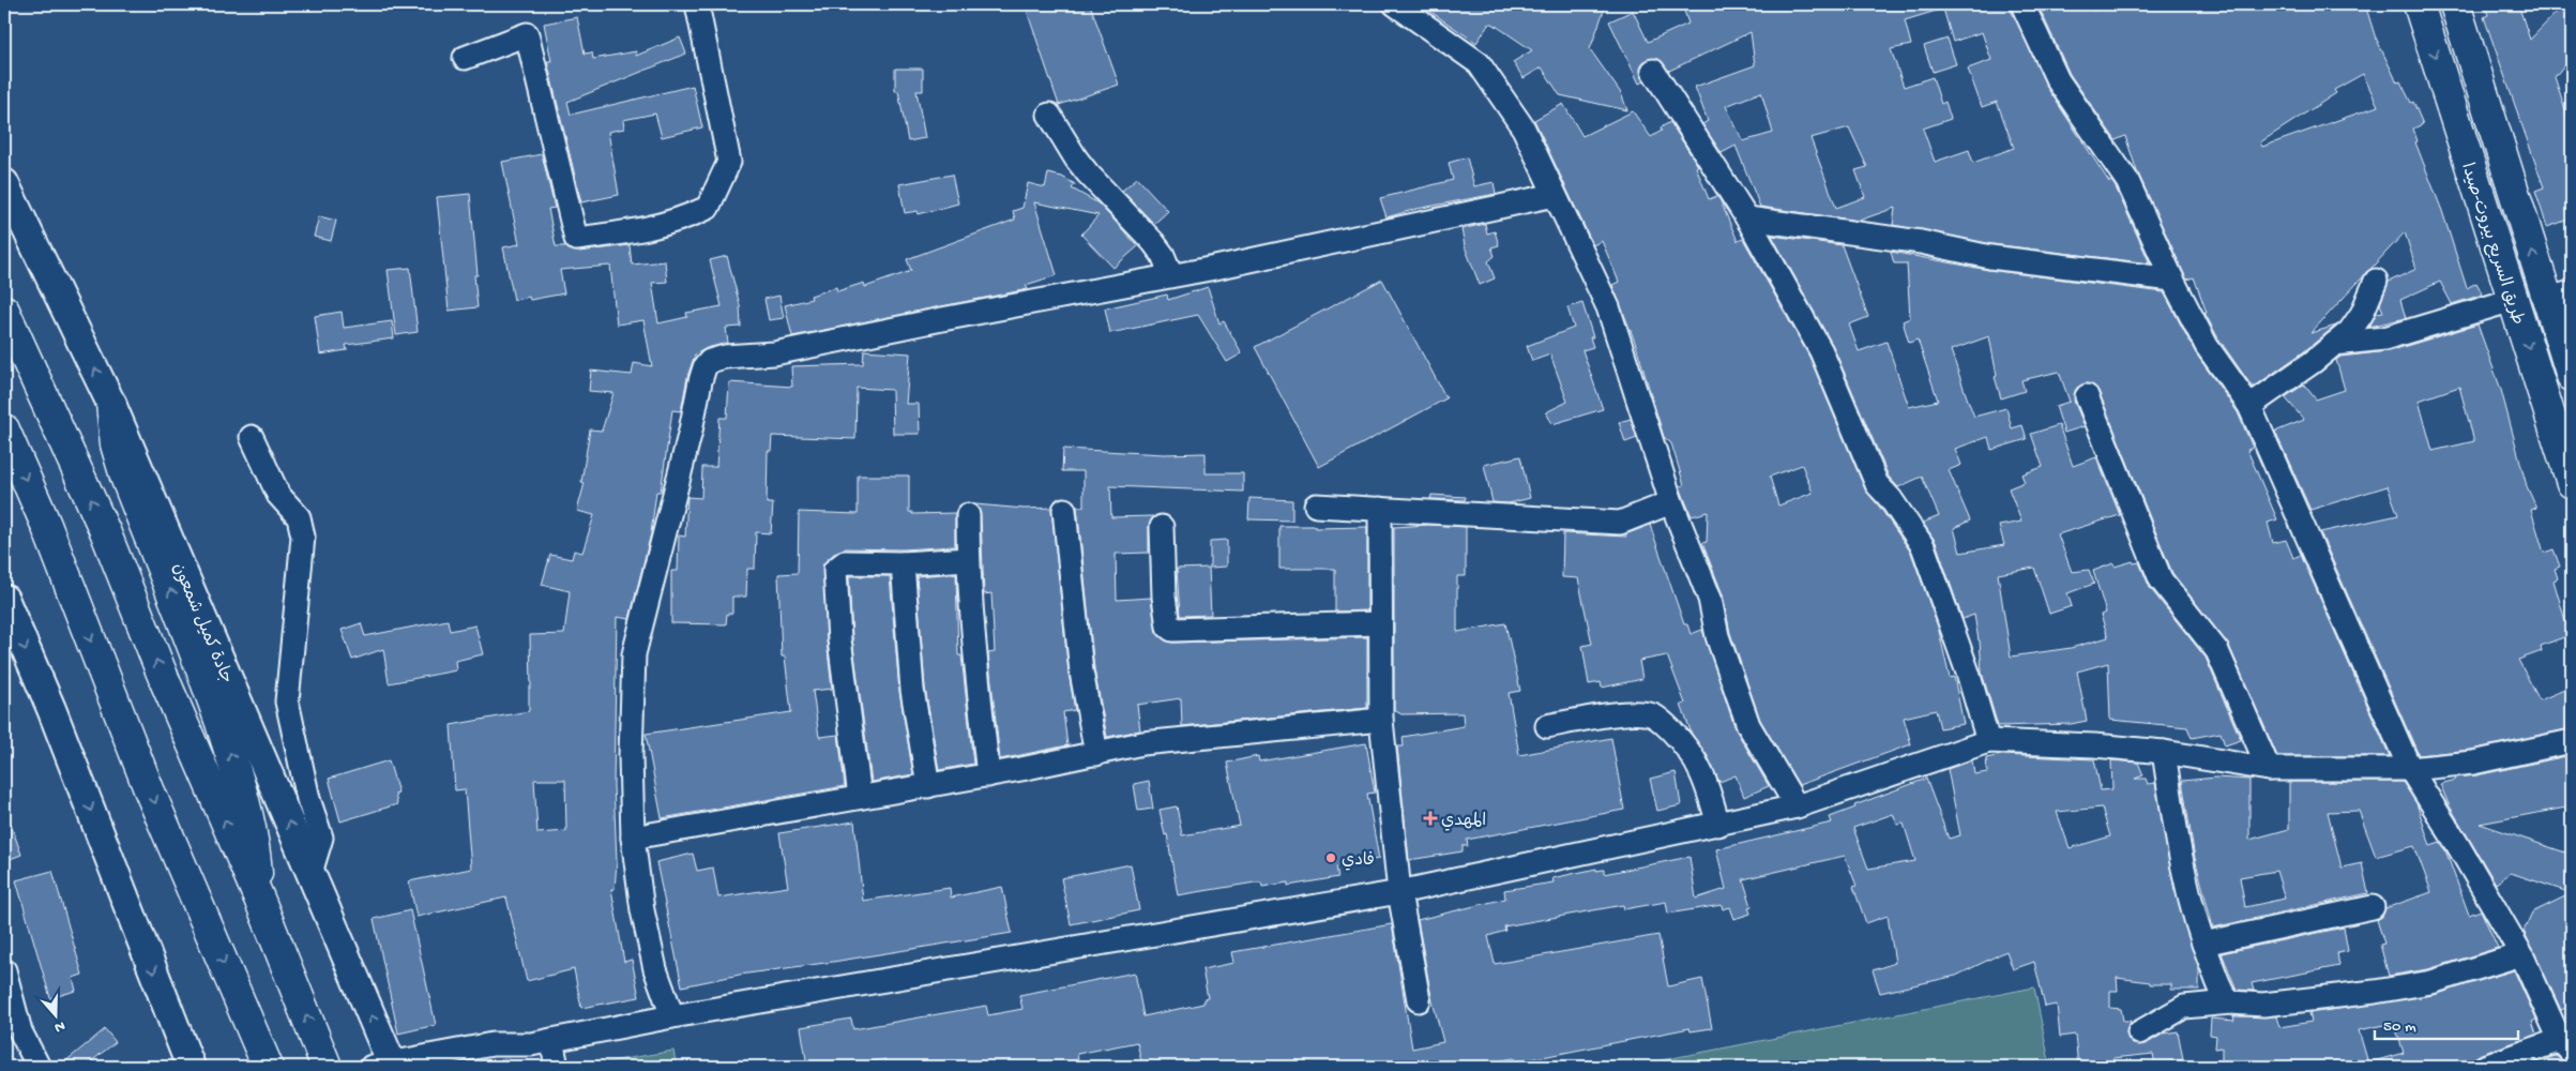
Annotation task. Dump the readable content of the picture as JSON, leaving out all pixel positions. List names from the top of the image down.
{
  "streets": {
    "highway": ["طريق السريع بيروت-صيدا"],
    "main road": ["جادة كميل شمعون"]
  },
  "places": {
    "health": ["المهدي"],
    "other": ["فادي"]
  },
  "scale_bar": "50 m",
  "north": "bottom"
}
